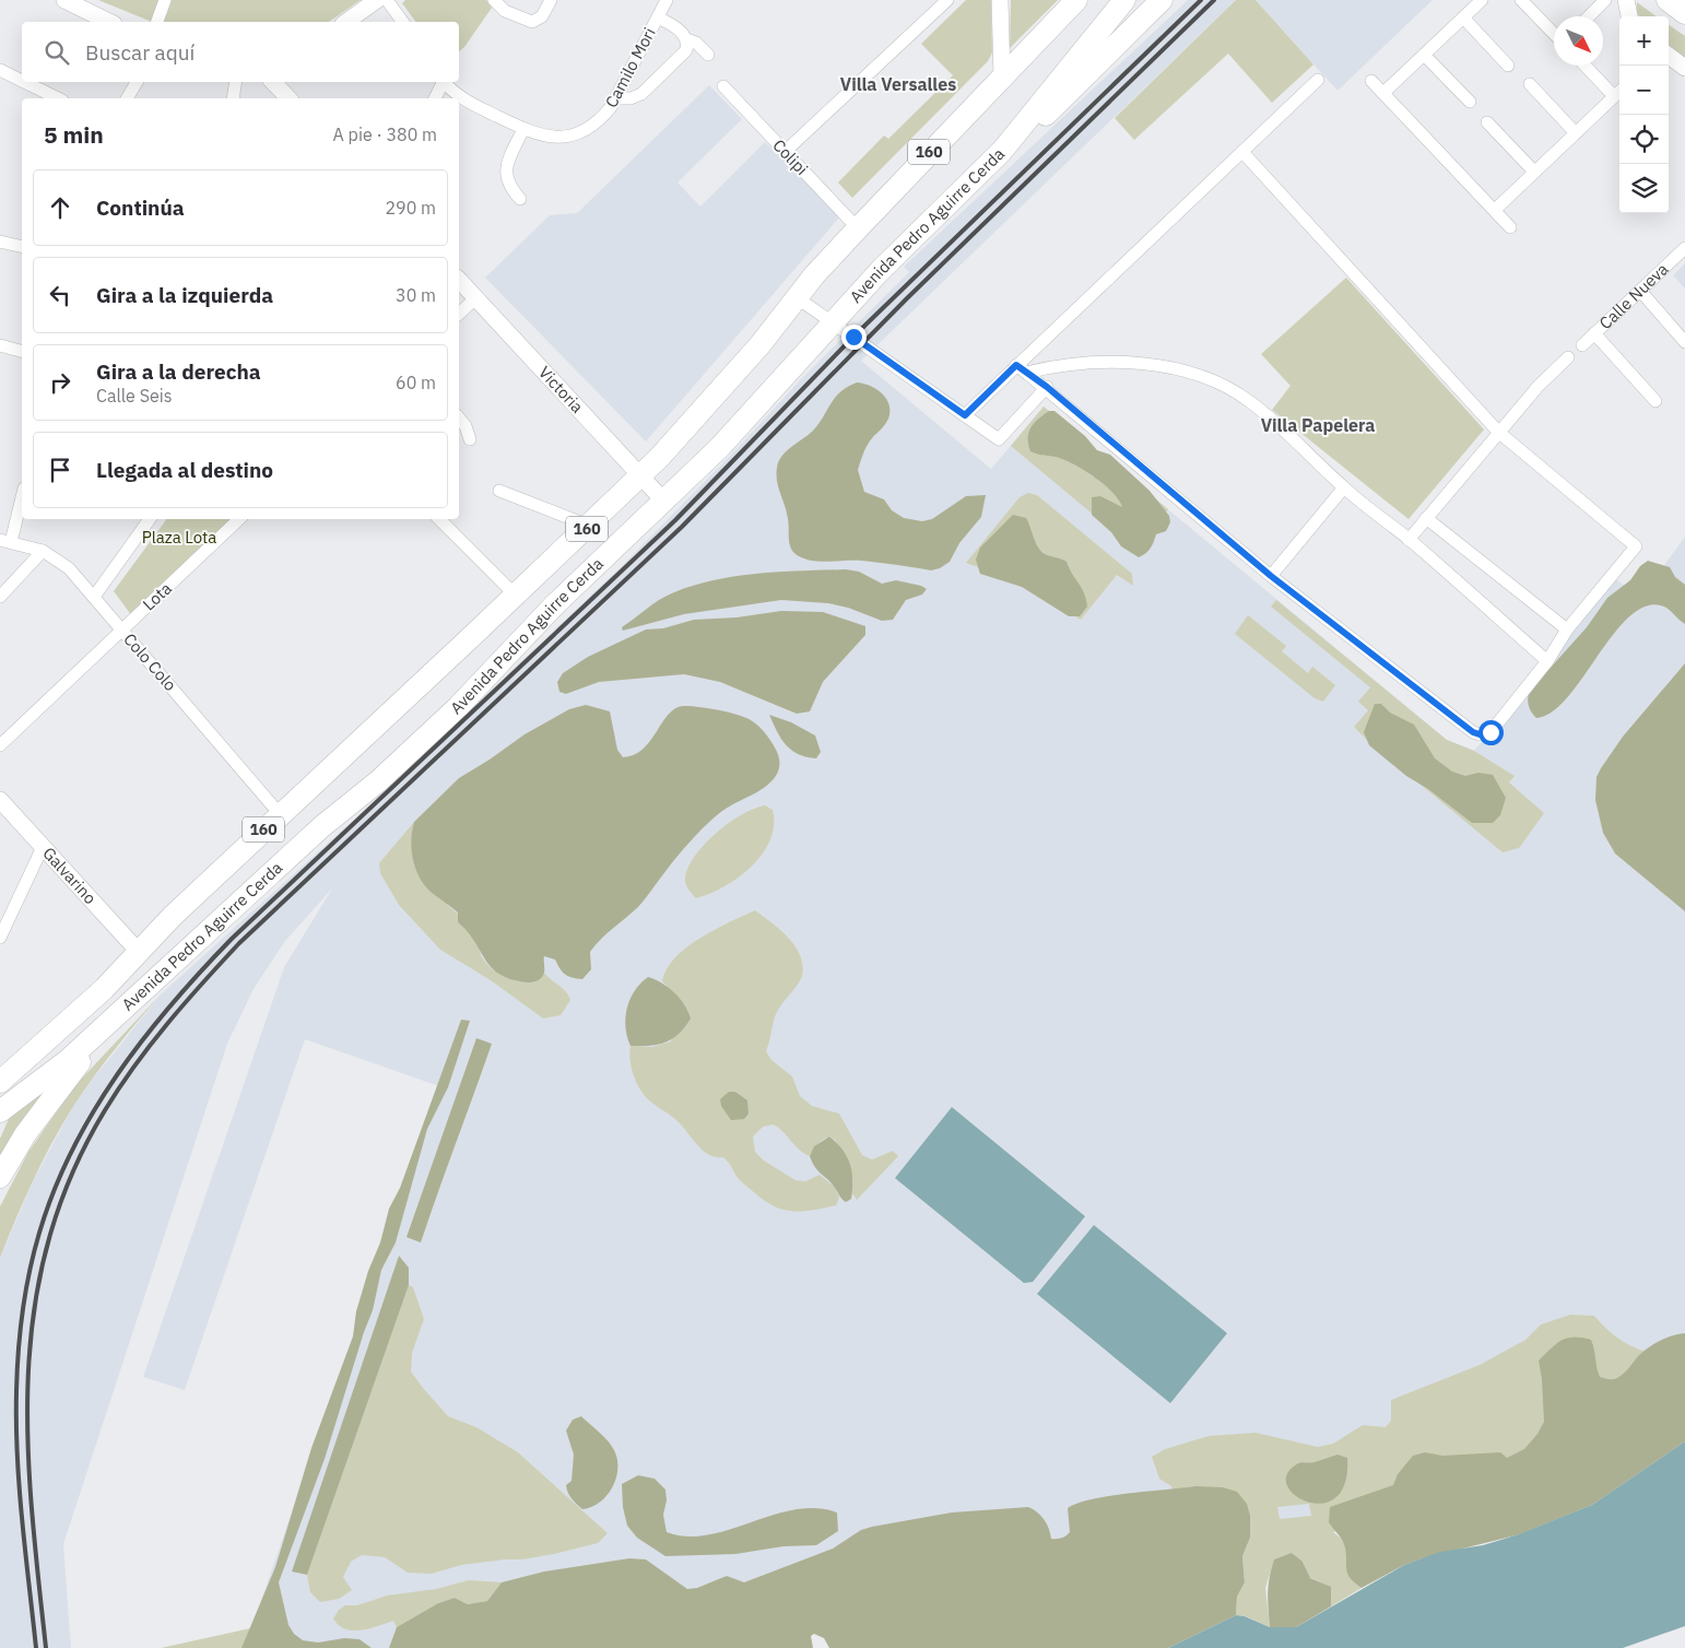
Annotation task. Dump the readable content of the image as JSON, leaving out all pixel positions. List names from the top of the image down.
{
  "streets": {
    "highway": ["160", "Avenida Pedro Aguirre Cerda"],
    "street": [
      "Camilo Mori",
      "Colipi",
      "Calle Nueva",
      "Victoria",
      "Lota",
      "Colo Colo",
      "Galvarino"
    ]
  },
  "crossings": [
    ["Colipi", "Avenida Pedro Aguirre Cerda"],
    ["Avenida Pedro Aguirre Cerda", "Victoria"],
    ["Avenida Pedro Aguirre Cerda", "Colo Colo"],
    ["Avenida Pedro Aguirre Cerda", "Galvarino"],
    ["Lota", "Colo Colo"]
  ],
  "districts": ["Villa Versalles", "Villa Papelera"],
  "parks": ["Plaza Lota"],
  "north": "bottom right",
  "page": {
    "map_buttons": ["+", "−"],
    "search": "Buscar aquí",
    "heading": ["5 min", "A pie · 380 m"],
    "list": [
      ["Continúa", "290 m"],
      ["Gira a la izquierda", "30 m"],
      ["Gira a la derecha", "Calle Seis", "60 m"],
      "Llegada al destino"
    ]
  }
}
